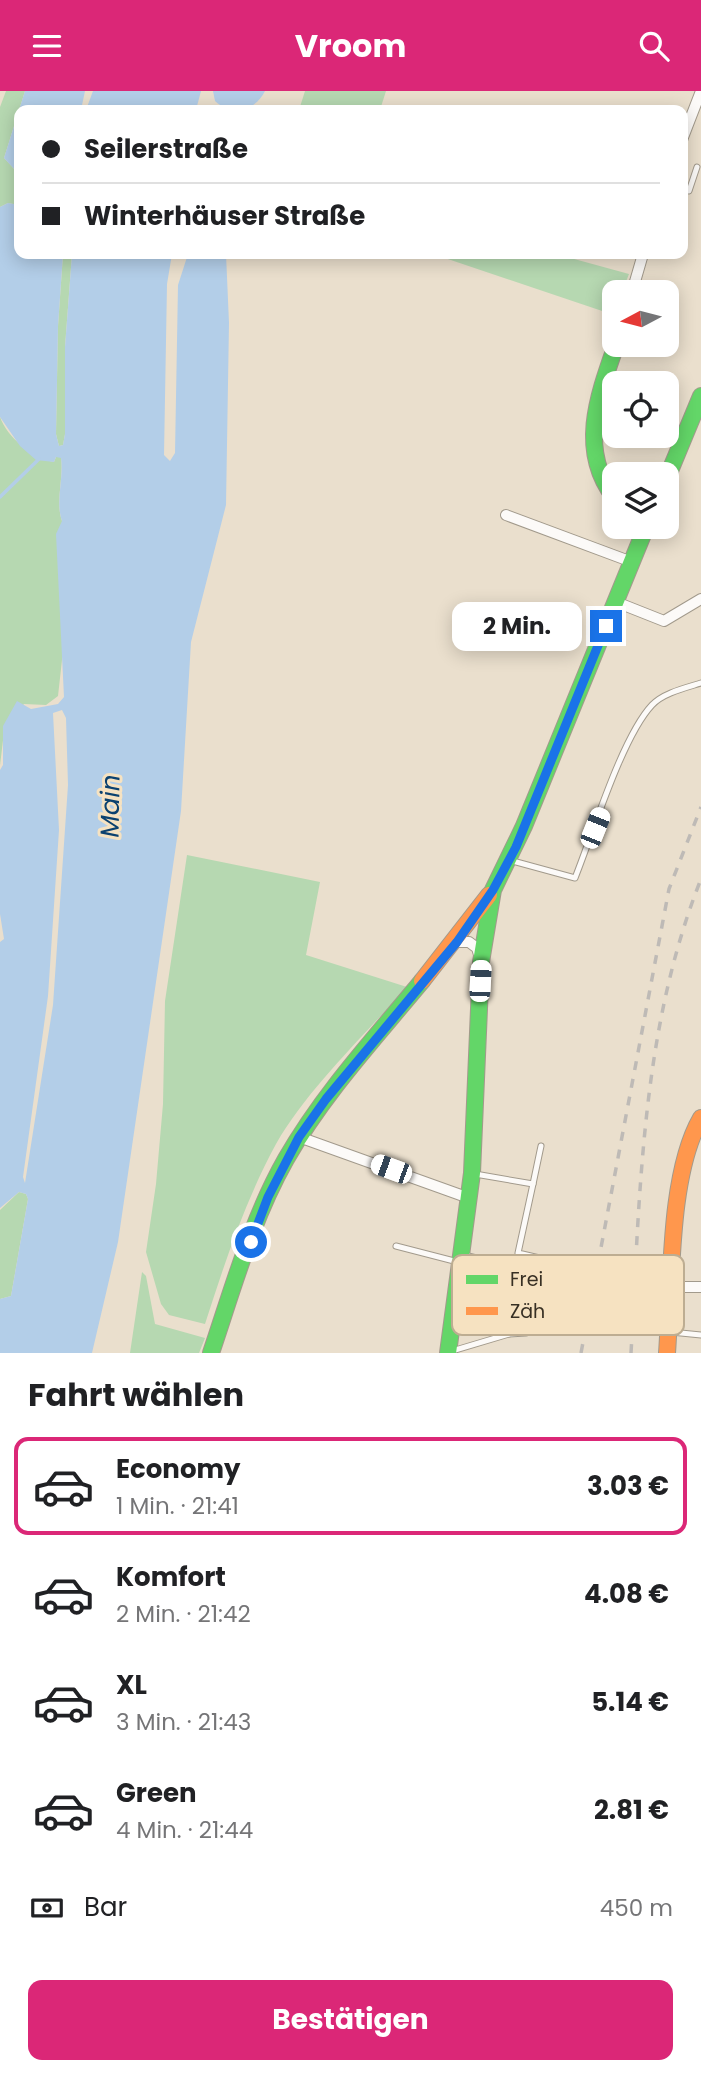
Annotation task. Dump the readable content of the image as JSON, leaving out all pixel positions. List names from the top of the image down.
{
  "water": ["Main"],
  "legend": ["Frei", "Zäh"],
  "north": "left",
  "page": {
    "header": "Vroom",
    "banner": ["Seilerstraße", "Winterhäuser Straße"],
    "bubble": "2 Min.",
    "heading": "Fahrt wählen",
    "list": [
      {
        "name": "Economy",
        "note": "1 Min. · 21:41",
        "value": "3.03 €"
      },
      {
        "name": "Komfort",
        "note": "2 Min. · 21:42",
        "value": "4.08 €"
      },
      {
        "name": "XL",
        "note": "3 Min. · 21:43",
        "value": "5.14 €"
      },
      {
        "name": "Green",
        "note": "4 Min. · 21:44",
        "value": "2.81 €"
      }
    ],
    "pay": ["Bar", "450 m"],
    "buttons": "Bestätigen"
  }
}
